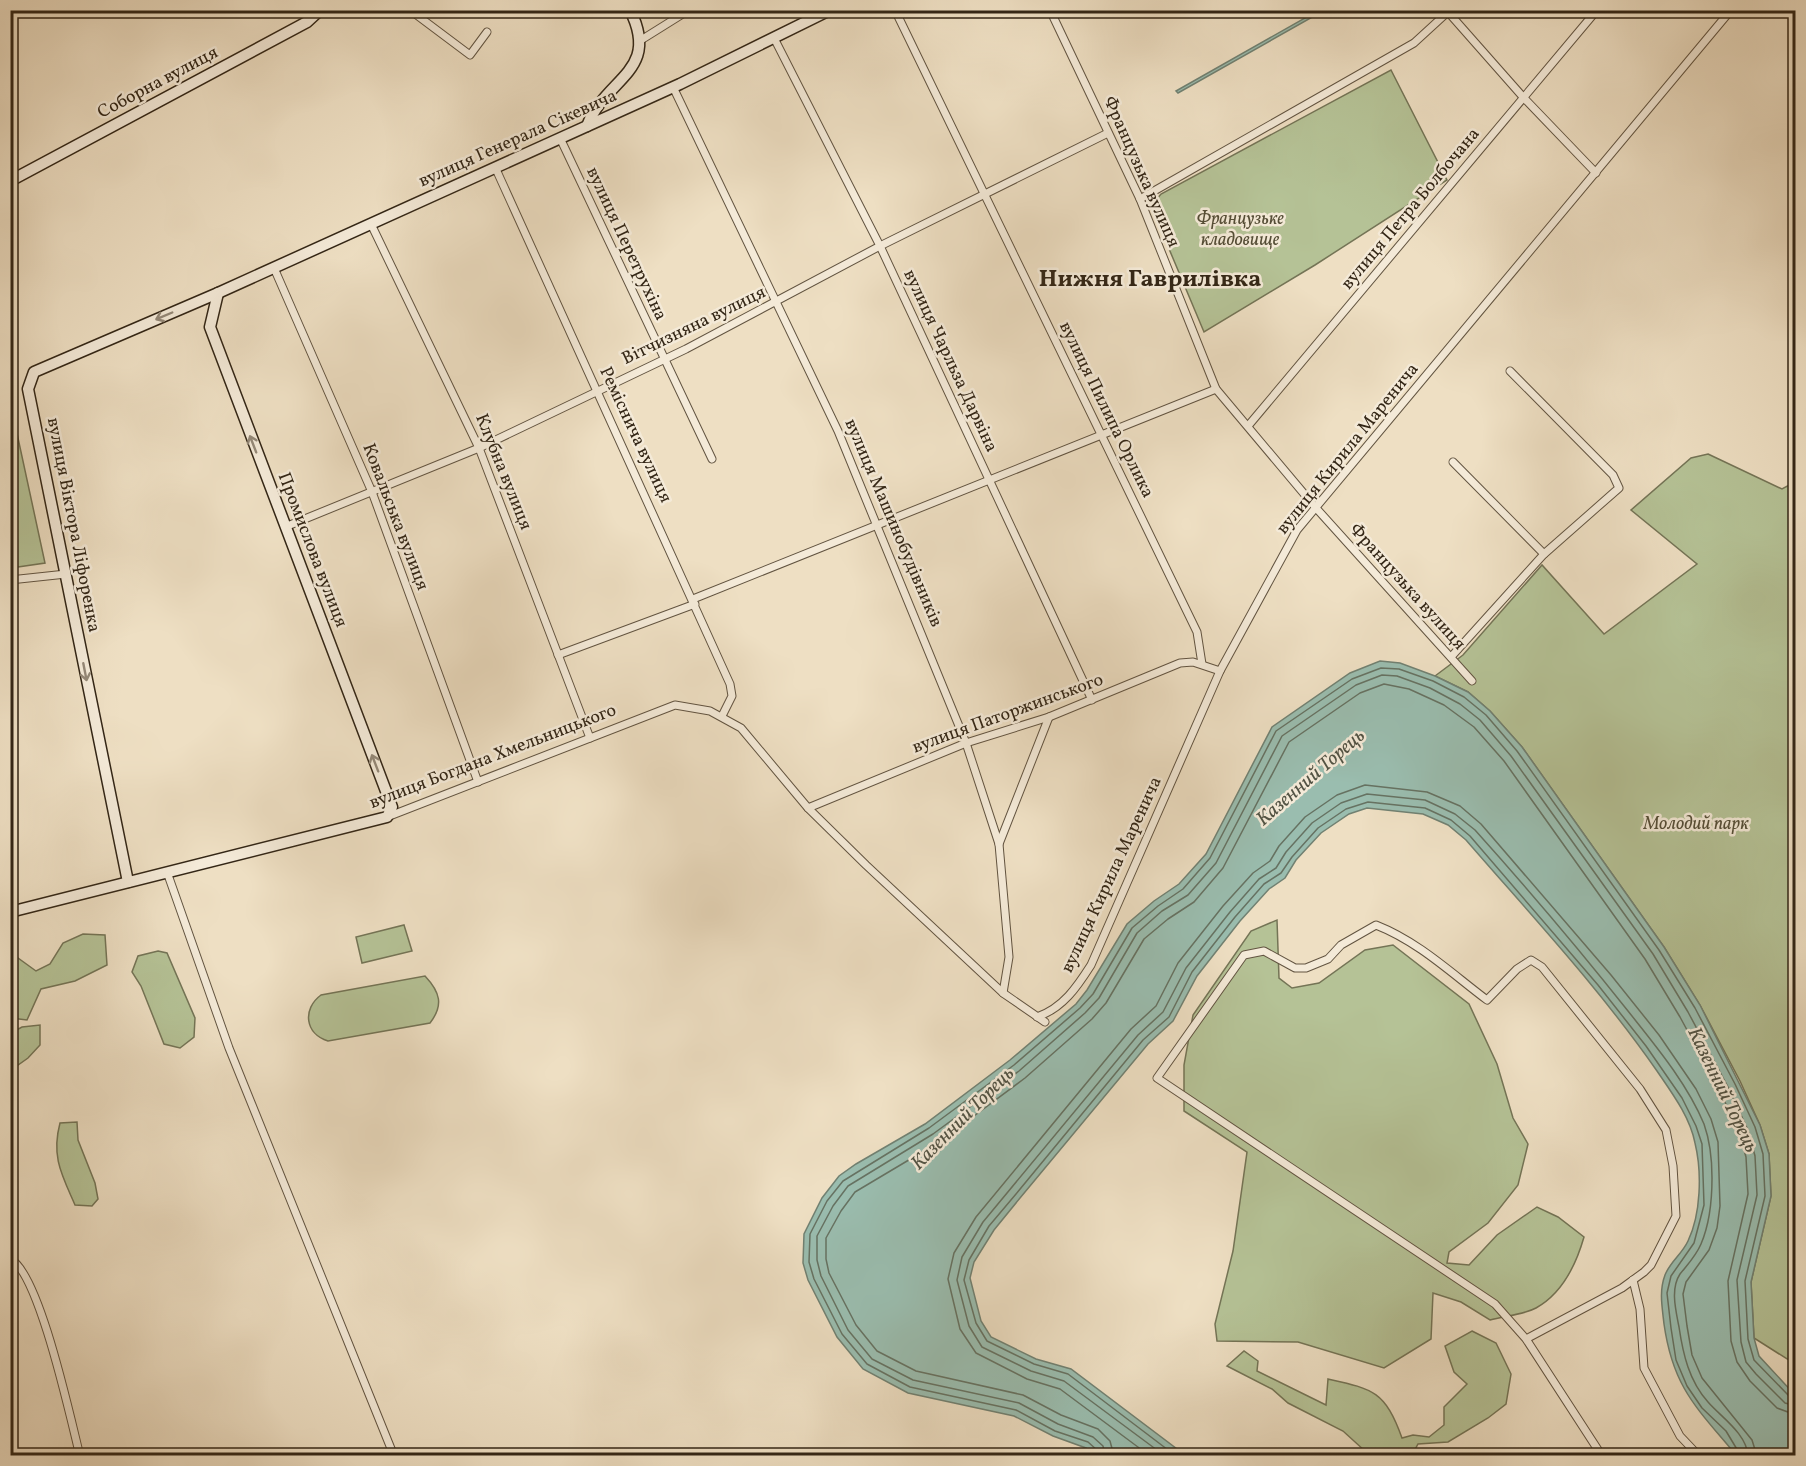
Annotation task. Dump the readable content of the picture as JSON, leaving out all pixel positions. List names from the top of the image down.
{
  "streets": {
    "street": [
      "Соборна вулиця",
      "вулиця Генерала Сікевича",
      "Французька вулиця",
      "вулиця Петра Болбочана",
      "вулиця Перетрухіна",
      "Вітчизняна вулиця",
      "вулиця Чарльза Дарвіна",
      "вулиця Пилипа Орлика",
      "Реміснича вулиця",
      "вулиця Кирила Маренича",
      "Клубна вулиця",
      "Ковальська вулиця",
      "вулиця Машинобудівників",
      "вулиця Віктора Ліфоренка",
      "Промислова вулиця",
      "вулиця Паторжинського",
      "вулиця Богдана Хмельницького"
    ]
  },
  "crossings": [
    ["вулиця Генерала Сікевича", "вулиця Перетрухіна"],
    ["вулиця Генерала Сікевича", "вулиця Чарльза Дарвіна"],
    ["вулиця Генерала Сікевича", "Реміснича вулиця"],
    ["вулиця Генерала Сікевича", "Клубна вулиця"],
    ["вулиця Генерала Сікевича", "Ковальська вулиця"],
    ["вулиця Генерала Сікевича", "вулиця Машинобудівників"],
    ["вулиця Генерала Сікевича", "вулиця Віктора Ліфоренка"],
    ["вулиця Генерала Сікевича", "Промислова вулиця"],
    ["Французька вулиця", "вулиця Петра Болбочана"],
    ["Французька вулиця", "Вітчизняна вулиця"],
    ["Французька вулиця", "вулиця Кирила Маренича"],
    ["вулиця Перетрухіна", "Вітчизняна вулиця"],
    ["Вітчизняна вулиця", "вулиця Чарльза Дарвіна"],
    ["Вітчизняна вулиця", "вулиця Пилипа Орлика"],
    ["Вітчизняна вулиця", "Реміснича вулиця"],
    ["Вітчизняна вулиця", "Клубна вулиця"],
    ["Вітчизняна вулиця", "Ковальська вулиця"],
    ["Вітчизняна вулиця", "вулиця Машинобудівників"],
    ["Вітчизняна вулиця", "Промислова вулиця"],
    ["вулиця Чарльза Дарвіна", "вулиця Паторжинського"],
    ["вулиця Пилипа Орлика", "вулиця Паторжинського"],
    ["Реміснича вулиця", "вулиця Богдана Хмельницького"],
    ["вулиця Кирила Маренича", "вулиця Паторжинського"],
    ["вулиця Кирила Маренича", "вулиця Богдана Хмельницького"],
    ["Клубна вулиця", "вулиця Богдана Хмельницького"],
    ["Ковальська вулиця", "вулиця Богдана Хмельницького"],
    ["вулиця Машинобудівників", "вулиця Паторжинського"],
    ["вулиця Машинобудівників", "вулиця Богдана Хмельницького"],
    ["вулиця Віктора Ліфоренка", "Промислова вулиця"],
    ["вулиця Віктора Ліфоренка", "вулиця Богдана Хмельницького"],
    ["Промислова вулиця", "вулиця Богдана Хмельницького"],
    ["вулиця Паторжинського", "вулиця Богдана Хмельницького"]
  ],
  "one_way": ["вулиця Віктора Ліфоренка", "Промислова вулиця"],
  "districts": ["Нижня Гаврилівка"],
  "water": ["Казенний Торець"],
  "parks": ["Французьке кладовище", "Молодий парк"]
}
